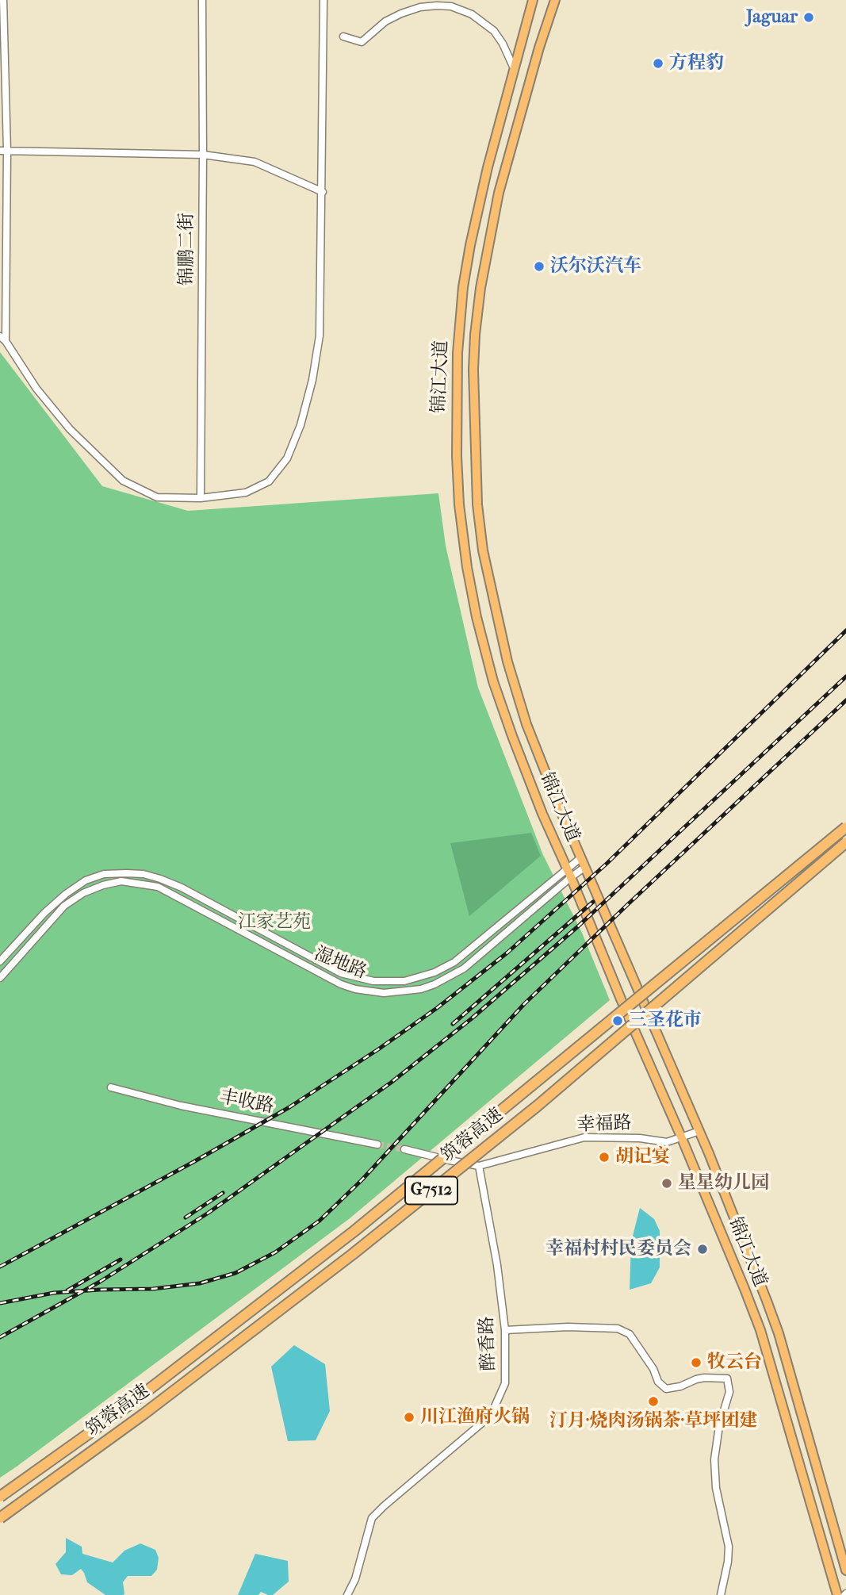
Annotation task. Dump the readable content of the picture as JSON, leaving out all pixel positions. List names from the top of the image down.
{
  "streets": {
    "highway": ["筑蓉高速", "G7512"],
    "main road": ["锦江大道"],
    "street": [
      "锦鹏二街",
      "湿地路",
      "丰收路",
      "幸福路",
      "醉香路"
    ]
  },
  "crossings": [
    ["锦江大道", "湿地路"],
    ["锦江大道", "幸福路"],
    ["幸福路", "醉香路"]
  ],
  "parks": ["江家艺苑"],
  "places": [
    "Jaguar",
    "方程豹",
    "沃尔沃汽车",
    "三圣花市",
    "胡记宴",
    "星星幼儿园",
    "幸福村村民委员会",
    "牧云台",
    "汀月·烧肉汤锅茶·草坪团建",
    "川江渔府火锅"
  ]
}
